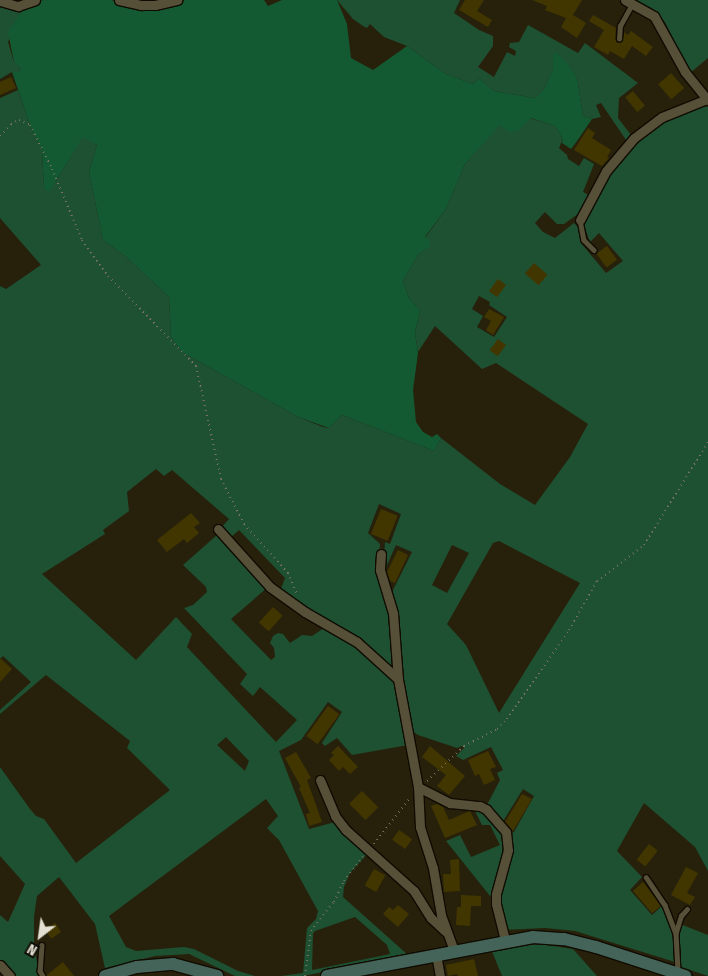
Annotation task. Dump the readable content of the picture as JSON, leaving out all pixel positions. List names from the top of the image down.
{
  "north": "bottom left"
}
